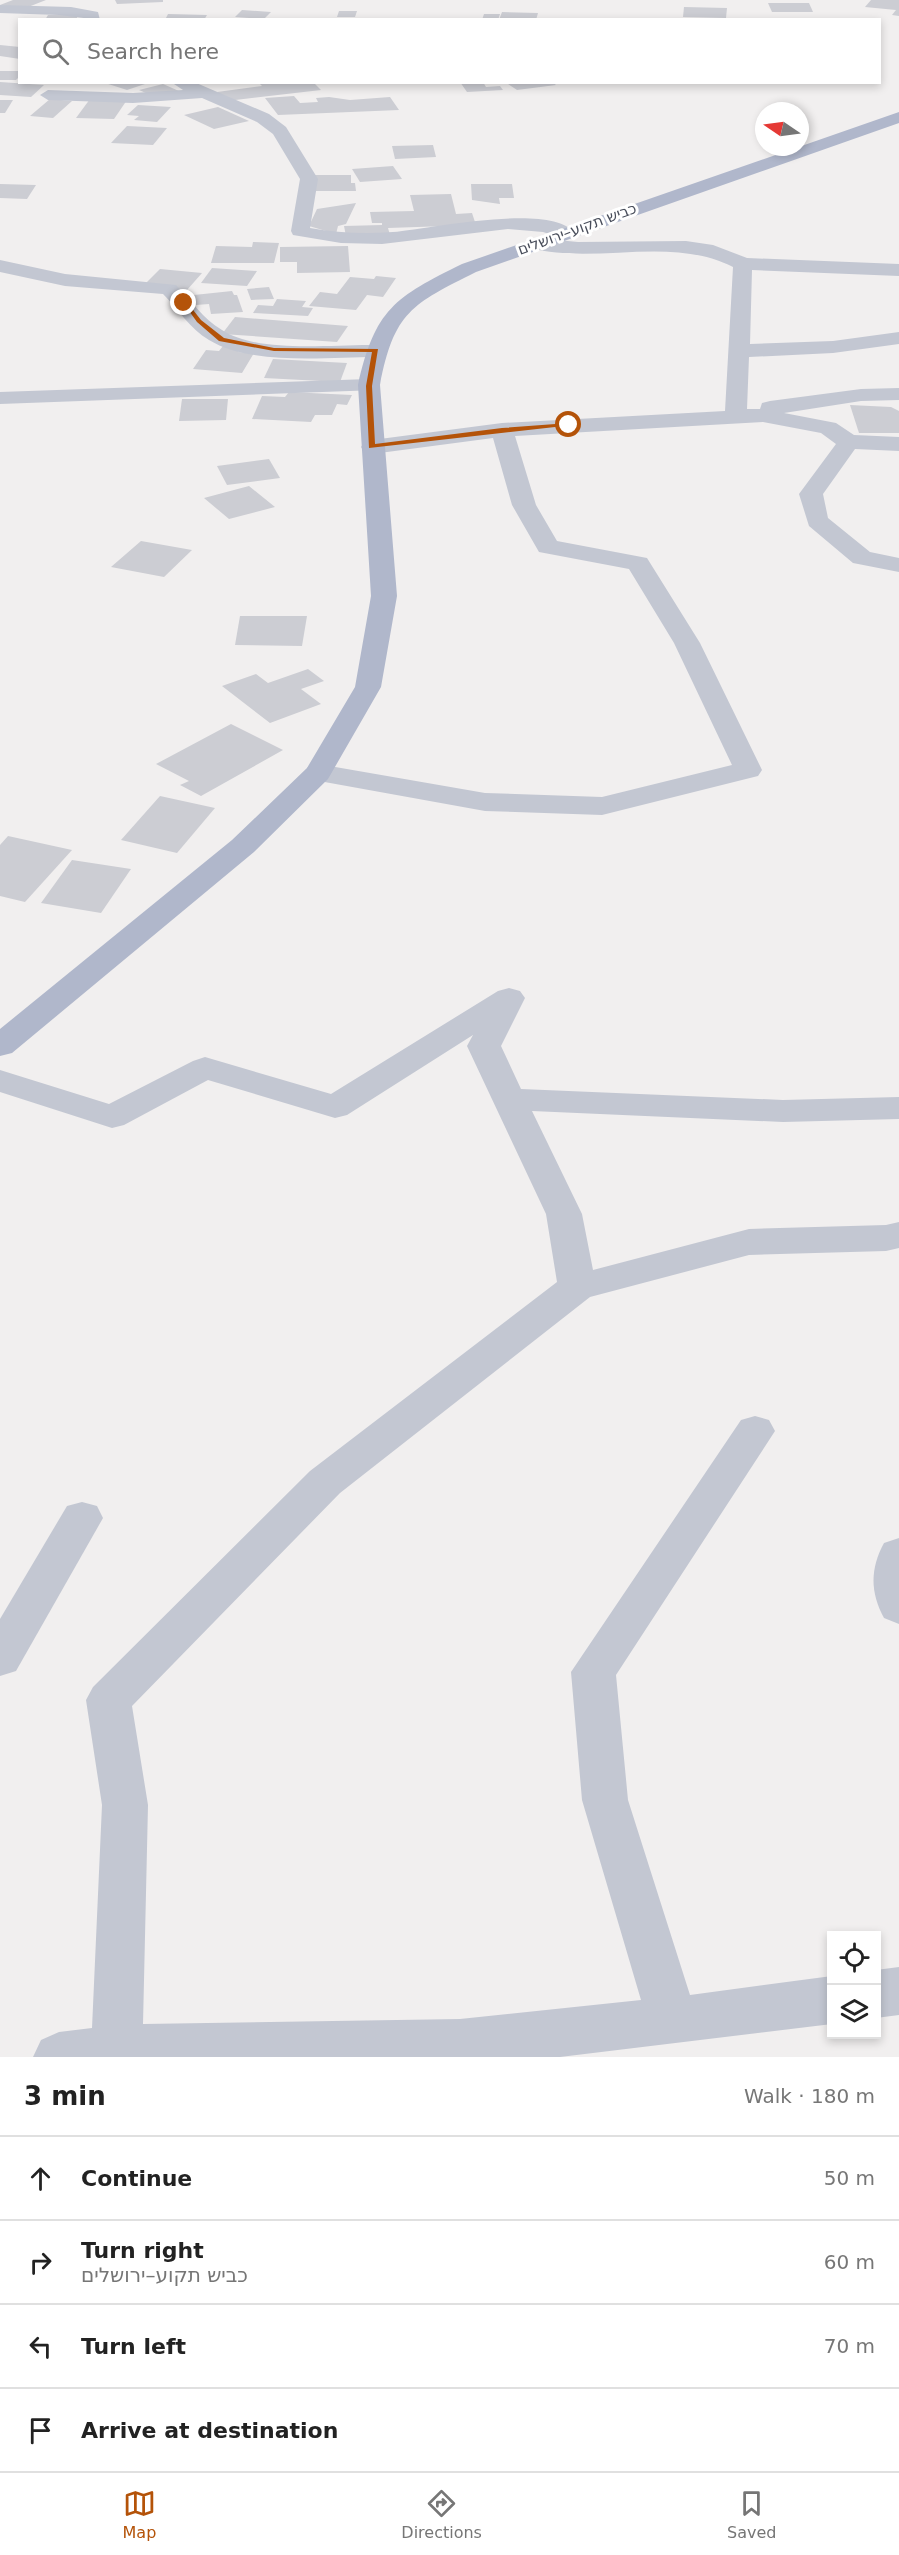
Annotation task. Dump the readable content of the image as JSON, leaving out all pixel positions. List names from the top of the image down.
{
  "streets": {
    "main road": ["כביש תקוע–ירושלים"]
  },
  "north": "left",
  "page": {
    "search": "Search here",
    "heading": ["3 min", "Walk · 180 m"],
    "list": [
      ["Continue", "50 m"],
      ["Turn right", "כביש תקוע–ירושלים", "60 m"],
      ["Turn left", "70 m"],
      "Arrive at destination"
    ],
    "nav": ["Map", "Directions", "Saved"]
  }
}
